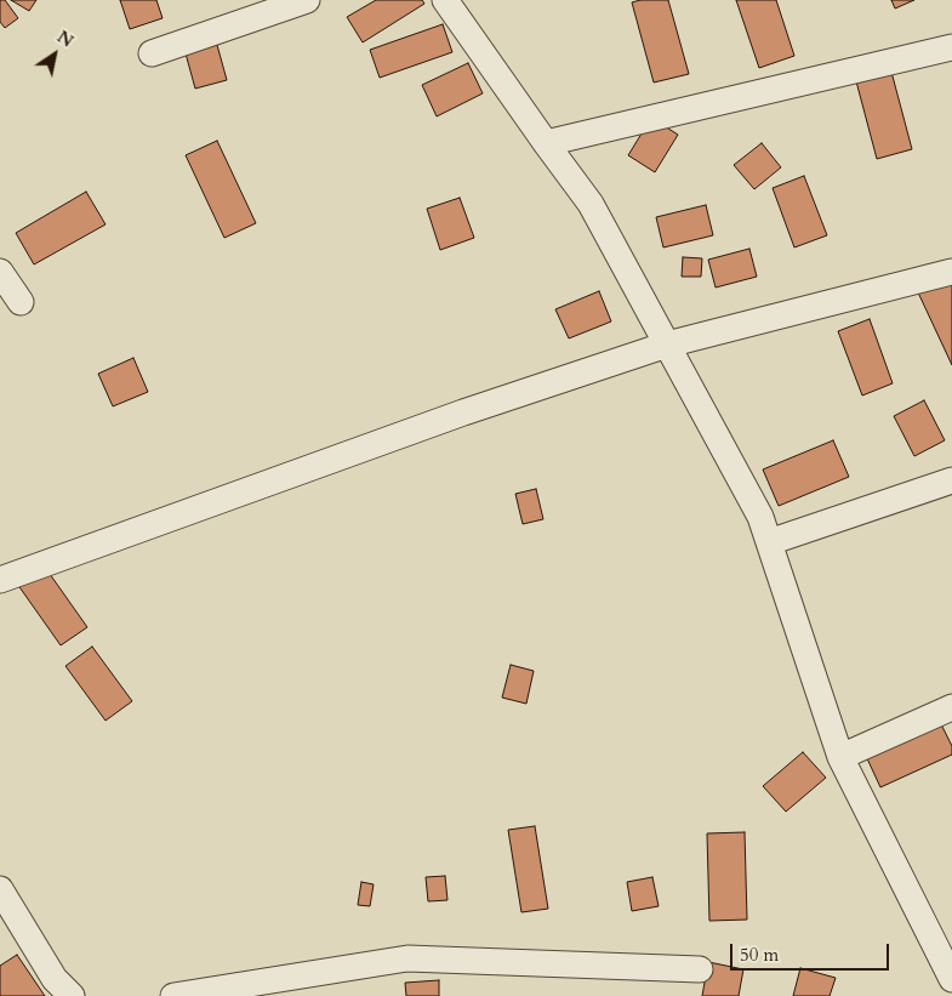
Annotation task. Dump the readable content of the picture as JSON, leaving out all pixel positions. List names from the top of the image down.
{
  "scale_bar": "50 m",
  "north": "top right"
}
